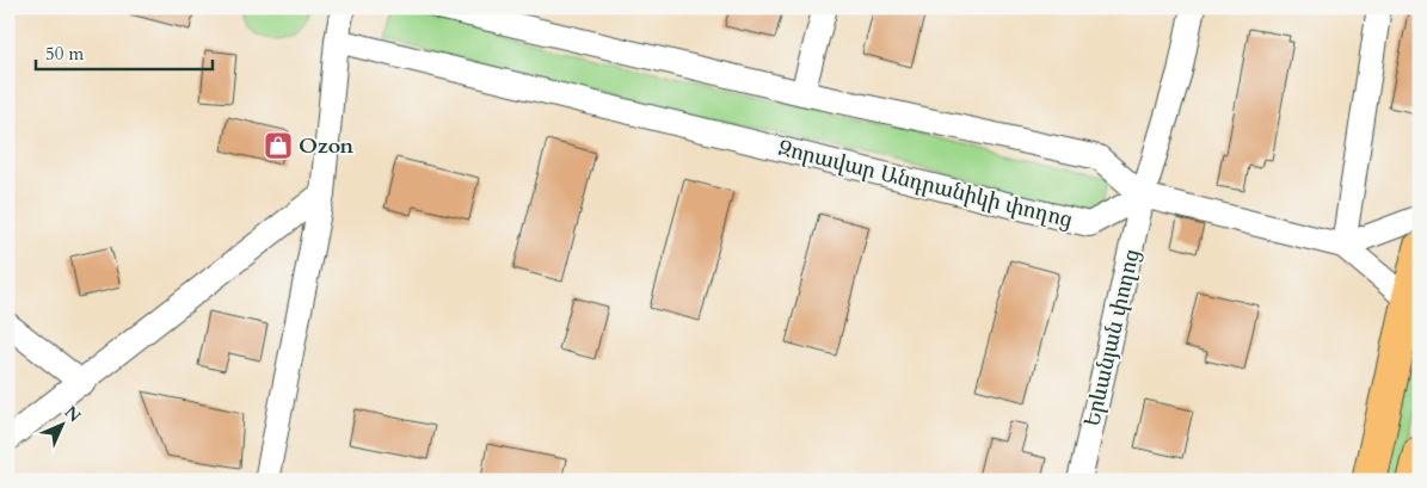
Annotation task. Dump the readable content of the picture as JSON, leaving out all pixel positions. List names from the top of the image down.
{
  "streets": {
    "street": ["Զորավար Անդրանիկի փողոց", "Երևանյան փողոց"]
  },
  "crossings": [
    ["Զորավար Անդրանիկի փողոց", "Երևանյան փողոց"]
  ],
  "places": {
    "shop": ["Ozon"]
  },
  "scale_bar": "50 m",
  "north": "top right"
}
